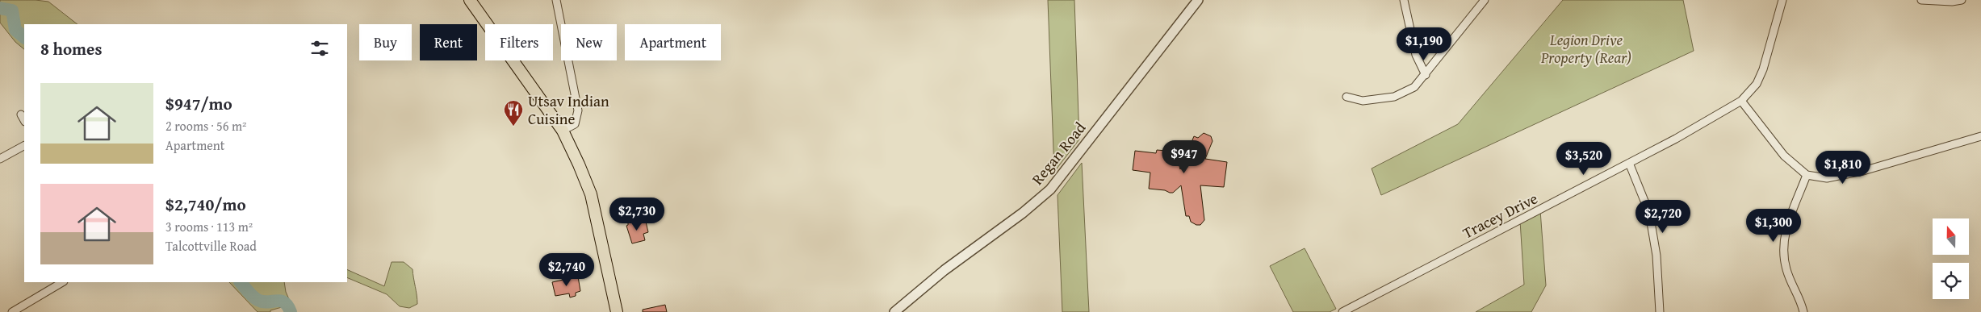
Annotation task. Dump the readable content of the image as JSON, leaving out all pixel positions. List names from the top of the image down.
{
  "streets": {
    "street": ["Regan Road", "Tracey Drive"]
  },
  "parks": ["Legion Drive Property (Rear)"],
  "places": {
    "restaurant": ["Utsav Indian Cuisine"]
  },
  "north": "top",
  "page": {
    "chip": [
      "Buy",
      "Rent",
      "Filters",
      "New",
      "Apartment"
    ],
    "heading": "8 homes",
    "price": [
      "$1,190",
      "$947",
      "$3,520",
      "$1,810",
      "$2,730",
      "$2,720",
      "$1,300",
      "$2,740"
    ],
    "list": [
      {
        "name": "$947/mo",
        "note": "2 rooms · 56 m² · Apartment"
      },
      {
        "name": "$2,740/mo",
        "note": "3 rooms · 113 m² · Talcottville Road"
      }
    ]
  }
}
